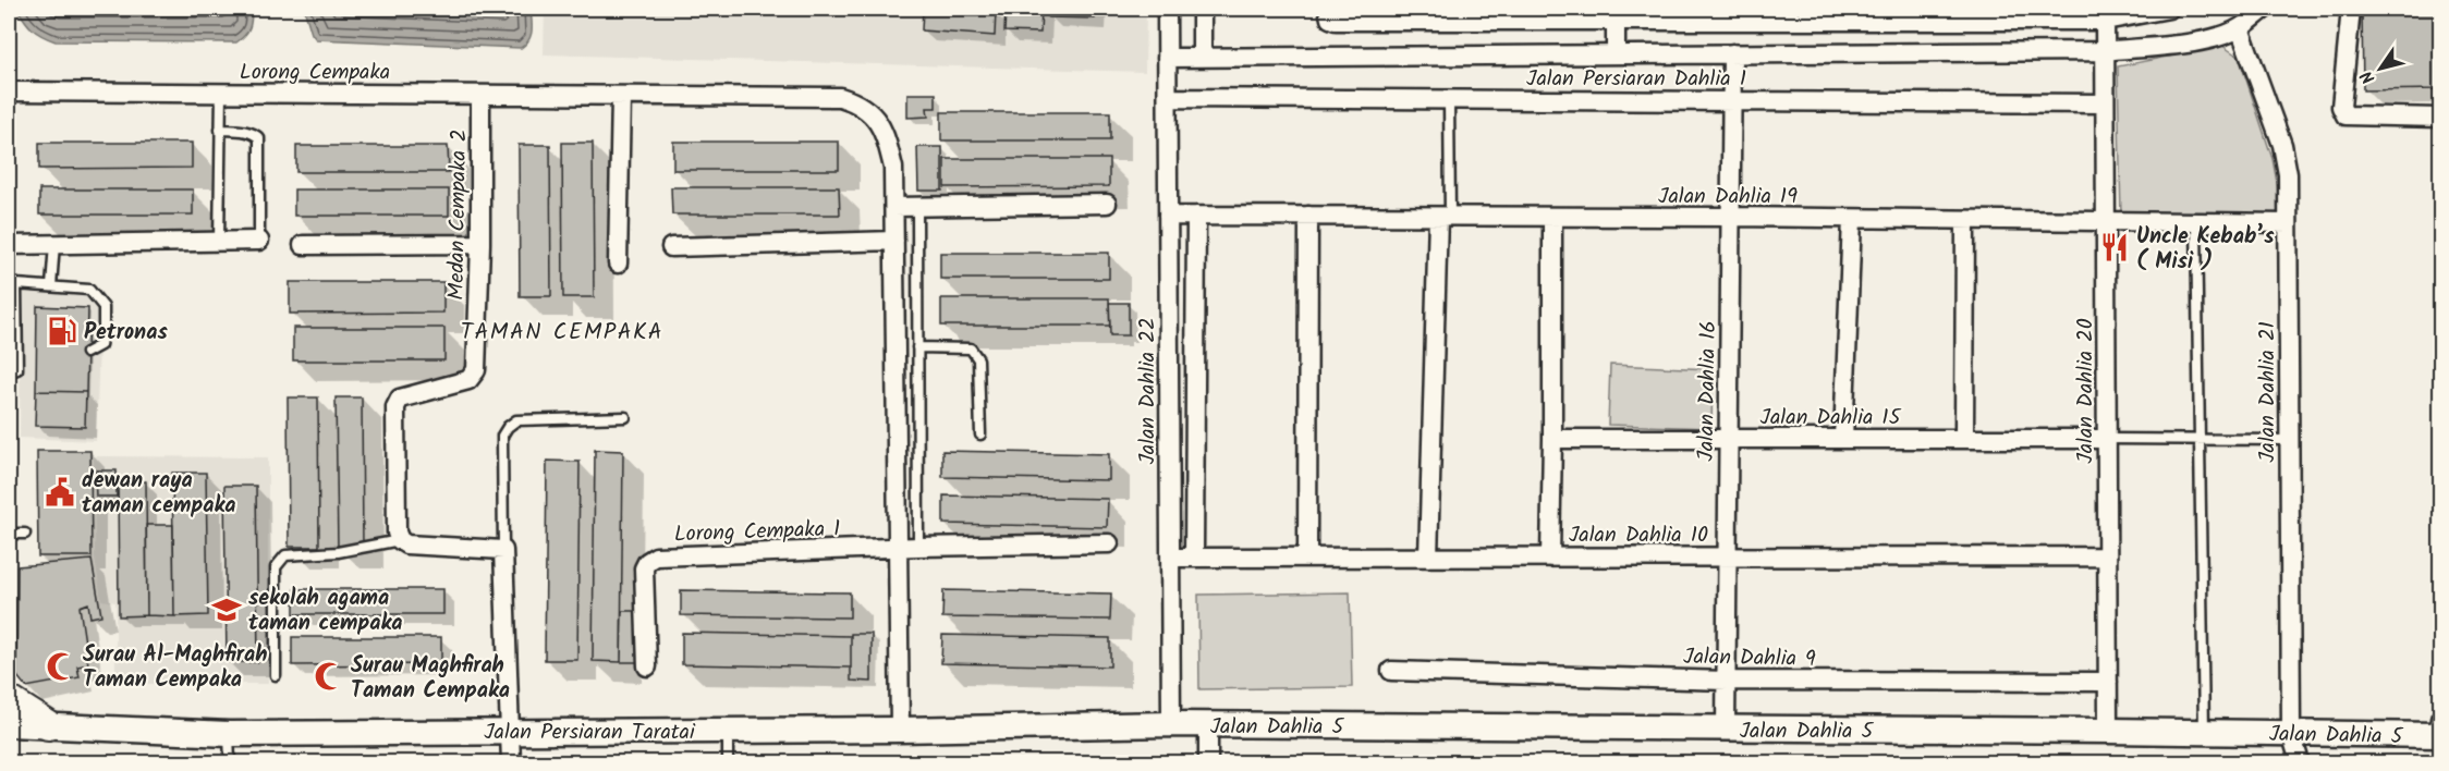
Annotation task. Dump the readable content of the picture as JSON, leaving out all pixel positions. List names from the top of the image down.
{
  "streets": {
    "street": [
      "Lorong Cempaka",
      "Jalan Persiaran Dahlia 1",
      "Jalan Dahlia 19",
      "Medan Cempaka 2",
      "Jalan Dahlia 22",
      "Jalan Dahlia 16",
      "Jalan Dahlia 20",
      "Jalan Dahlia 21",
      "Jalan Dahlia 15",
      "Lorong Cempaka 1",
      "Jalan Dahlia 10",
      "Jalan Dahlia 9",
      "Jalan Dahlia 5",
      "Jalan Persiaran Taratai"
    ]
  },
  "crossings": [
    ["Lorong Cempaka", "Medan Cempaka 2"],
    ["Lorong Cempaka", "Lorong Cempaka 1"],
    ["Lorong Cempaka", "Jalan Persiaran Taratai"],
    ["Jalan Persiaran Dahlia 1", "Jalan Dahlia 22"],
    ["Jalan Persiaran Dahlia 1", "Jalan Dahlia 16"],
    ["Jalan Persiaran Dahlia 1", "Jalan Dahlia 20"],
    ["Jalan Persiaran Dahlia 1", "Jalan Dahlia 21"],
    ["Jalan Dahlia 19", "Jalan Dahlia 22"],
    ["Jalan Dahlia 19", "Jalan Dahlia 16"],
    ["Jalan Dahlia 19", "Jalan Dahlia 20"],
    ["Jalan Dahlia 19", "Jalan Dahlia 21"],
    ["Jalan Dahlia 22", "Jalan Dahlia 10"],
    ["Jalan Dahlia 22", "Jalan Dahlia 5"],
    ["Jalan Dahlia 22", "Jalan Persiaran Taratai"],
    ["Jalan Dahlia 16", "Jalan Dahlia 15"],
    ["Jalan Dahlia 16", "Jalan Dahlia 10"],
    ["Jalan Dahlia 16", "Jalan Dahlia 9"],
    ["Jalan Dahlia 16", "Jalan Dahlia 5"],
    ["Jalan Dahlia 20", "Jalan Dahlia 15"],
    ["Jalan Dahlia 20", "Jalan Dahlia 10"],
    ["Jalan Dahlia 20", "Jalan Dahlia 9"],
    ["Jalan Dahlia 20", "Jalan Dahlia 5"],
    ["Jalan Dahlia 21", "Jalan Dahlia 5"],
    ["Jalan Dahlia 5", "Jalan Persiaran Taratai"]
  ],
  "districts": ["TAMAN CEMPAKA"],
  "places": {
    "restaurant": ["Uncle Kebab’s ( Misi )"],
    "fuel station": ["Petronas"],
    "public building": ["dewan raya taman cempaka"],
    "school or university": ["sekolah agama taman cempaka"],
    "mosque": ["Surau Al-Maghfirah Taman Cempaka", "Surau Maghfirah Taman Cempaka"]
  },
  "north": "bottom left"
}
